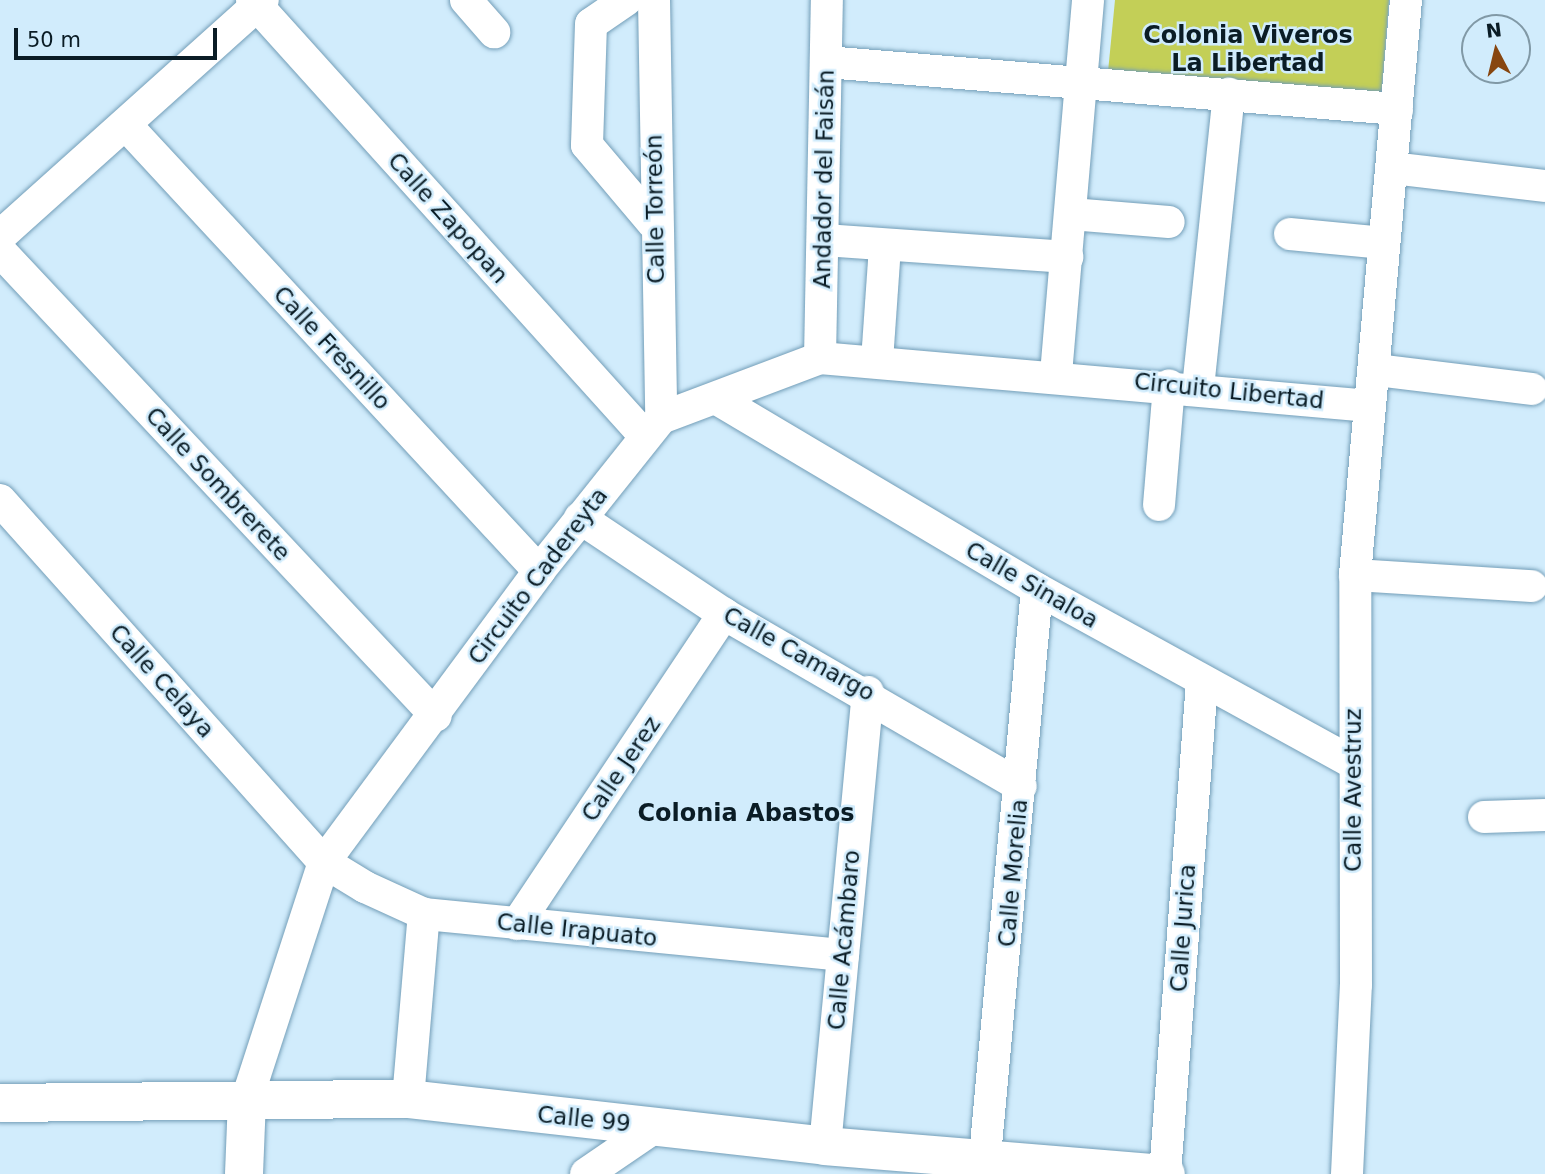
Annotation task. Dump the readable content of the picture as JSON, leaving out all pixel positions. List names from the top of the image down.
{
  "streets": {
    "street": [
      "Andador del Faisán",
      "Calle Torreón",
      "Calle Zapopan",
      "Calle Fresnillo",
      "Circuito Libertad",
      "Calle Sombrerete",
      "Circuito Cadereyta",
      "Calle Sinaloa",
      "Calle Camargo",
      "Calle Celaya",
      "Calle Jerez",
      "Calle Avestruz",
      "Calle Morelia",
      "Calle Jurica",
      "Calle Irapuato",
      "Calle Acámbaro",
      "Calle 99"
    ]
  },
  "crossings": [
    ["Calle Torreón", "Calle Zapopan"],
    ["Calle Torreón", "Circuito Cadereyta"],
    ["Calle Zapopan", "Circuito Cadereyta"],
    ["Calle Fresnillo", "Circuito Cadereyta"],
    ["Circuito Libertad", "Calle Avestruz"],
    ["Calle Sombrerete", "Circuito Cadereyta"],
    ["Circuito Cadereyta", "Calle Camargo"],
    ["Circuito Cadereyta", "Calle Celaya"],
    ["Circuito Cadereyta", "Calle Irapuato"],
    ["Circuito Cadereyta", "Calle 99"],
    ["Calle Sinaloa", "Calle Avestruz"],
    ["Calle Sinaloa", "Calle Morelia"],
    ["Calle Sinaloa", "Calle Jurica"],
    ["Calle Camargo", "Calle Jerez"],
    ["Calle Camargo", "Calle Morelia"],
    ["Calle Camargo", "Calle Acámbaro"],
    ["Calle Celaya", "Calle Irapuato"],
    ["Calle Jerez", "Calle Irapuato"],
    ["Calle Morelia", "Calle 99"],
    ["Calle Jurica", "Calle 99"],
    ["Calle Irapuato", "Calle Acámbaro"],
    ["Calle Acámbaro", "Calle 99"]
  ],
  "districts": ["Colonia Viveros La Libertad", "Colonia Abastos"],
  "scale_bar": "50 m",
  "north": "top"
}
